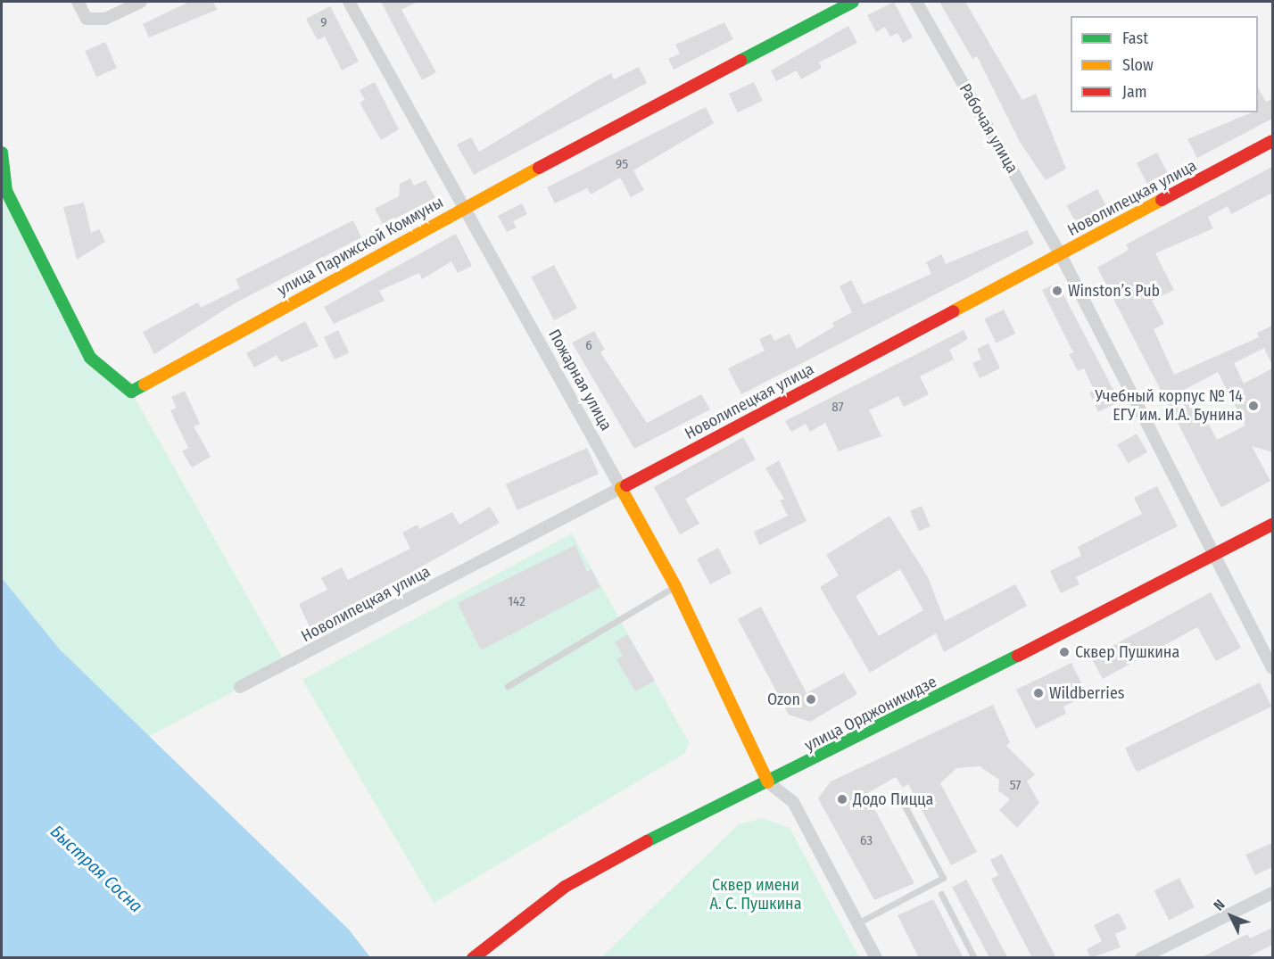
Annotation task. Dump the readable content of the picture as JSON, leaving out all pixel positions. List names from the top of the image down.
{
  "streets": {
    "street": [
      "Рабочая улица",
      "Новолипецкая улица",
      "улица Парижской Коммуны",
      "Пожарная улица",
      "улица Орджоникидзе"
    ]
  },
  "crossings": [
    ["Рабочая улица", "Новолипецкая улица"],
    ["Рабочая улица", "улица Орджоникидзе"],
    ["Новолипецкая улица", "Пожарная улица"],
    ["улица Парижской Коммуны", "Пожарная улица"],
    ["Пожарная улица", "улица Орджоникидзе"]
  ],
  "water": ["Быстрая Сосна"],
  "parks": ["Сквер имени А. С. Пушкина"],
  "places": [
    "Winston’s Pub",
    "Учебный корпус № 14 ЕГУ им. И.А. Бунина",
    "Сквер Пушкина",
    "Wildberries",
    "Ozon",
    "Додо Пицца"
  ],
  "house_numbers": [
    "9",
    "95",
    "6",
    "87",
    "142",
    "57",
    "63"
  ],
  "legend": ["Fast", "Slow", "Jam"],
  "north": "top left"
}
